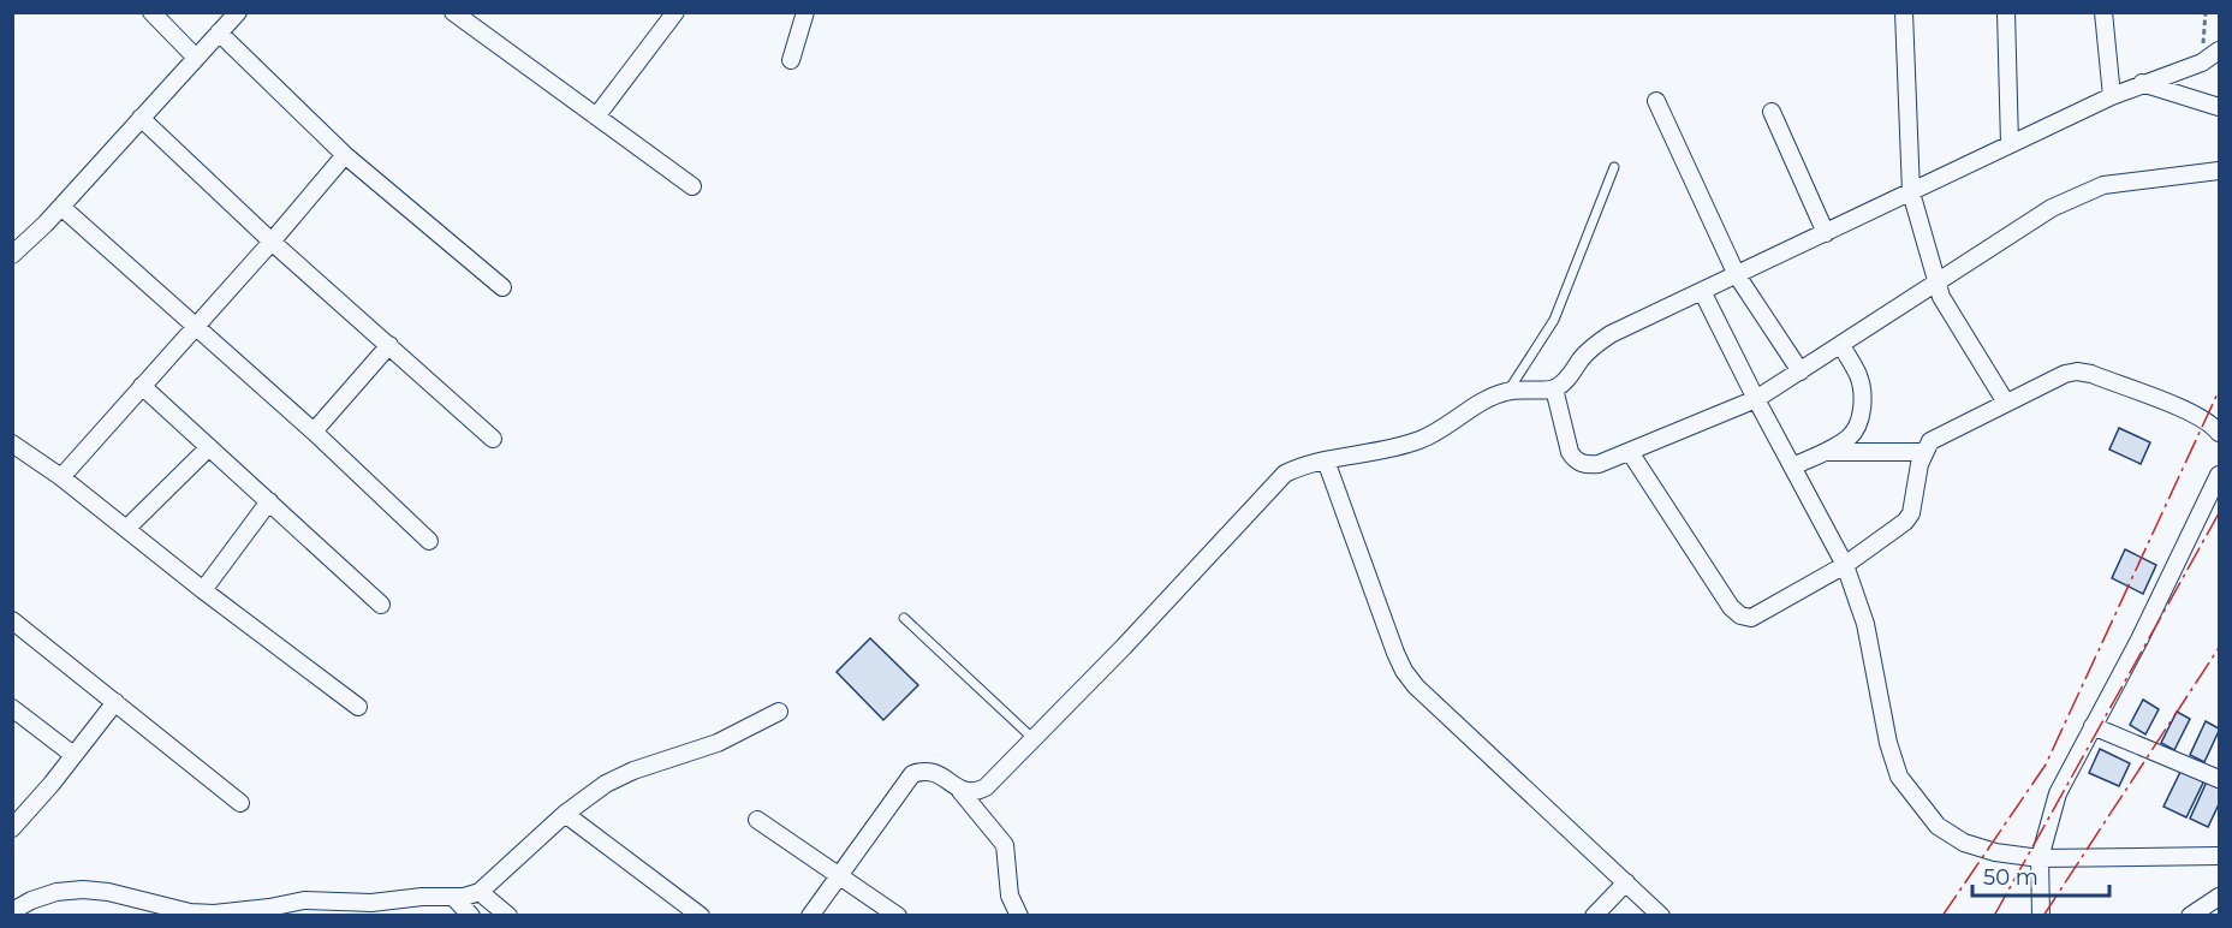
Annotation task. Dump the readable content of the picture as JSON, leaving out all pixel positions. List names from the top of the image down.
{
  "scale_bar": "50 m"
}
